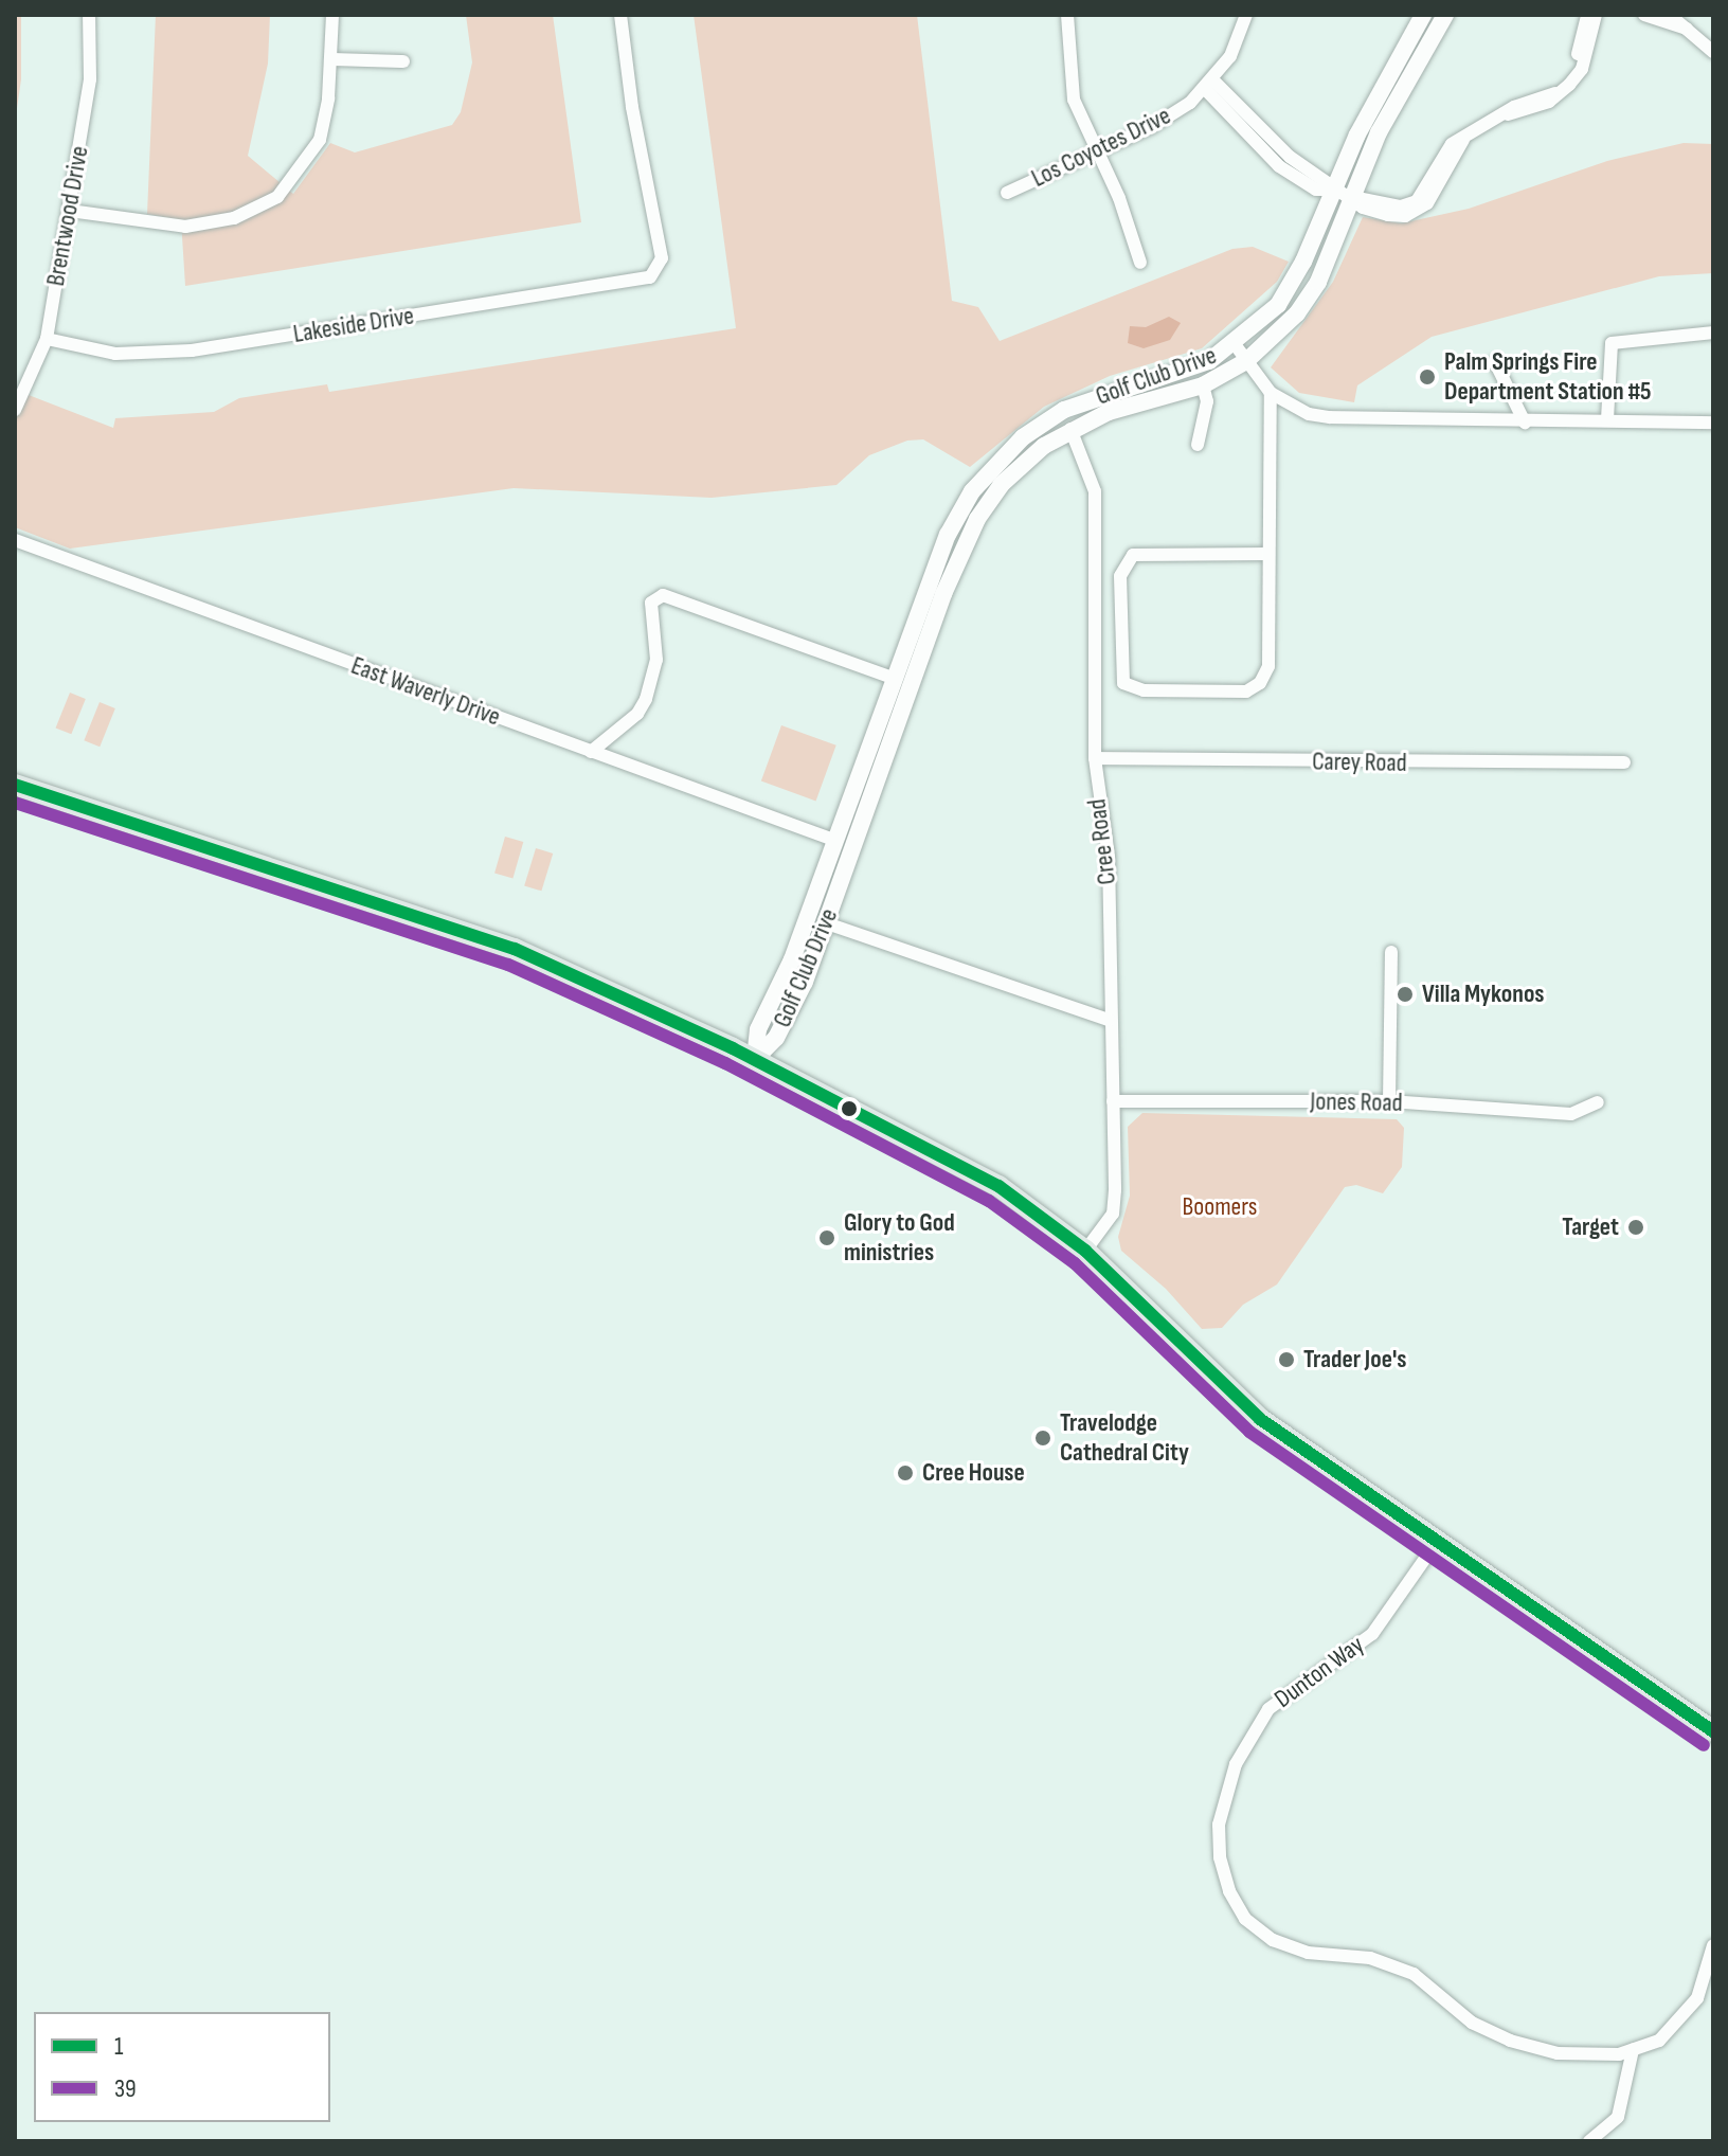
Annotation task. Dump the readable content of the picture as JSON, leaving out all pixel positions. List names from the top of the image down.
{
  "streets": {
    "street": [
      "Los Coyotes Drive",
      "Brentwood Drive",
      "Lakeside Drive",
      "Golf Club Drive",
      "East Waverly Drive",
      "Carey Road",
      "Cree Road",
      "Jones Road",
      "Dunton Way"
    ]
  },
  "crossings": [
    ["Brentwood Drive", "Lakeside Drive"],
    ["Golf Club Drive", "East Waverly Drive"],
    ["Golf Club Drive", "Cree Road"],
    ["Carey Road", "Cree Road"],
    ["Cree Road", "Jones Road"]
  ],
  "parks": ["Boomers"],
  "places": [
    "Palm Springs Fire Department Station #5",
    "Villa Mykonos",
    "Target",
    "Glory to God ministries",
    "Trader Joe's",
    "Travelodge Cathedral City",
    "Cree House"
  ],
  "lines": ["transit line 1", "transit line 39"],
  "legend": ["1", "39"]
}
